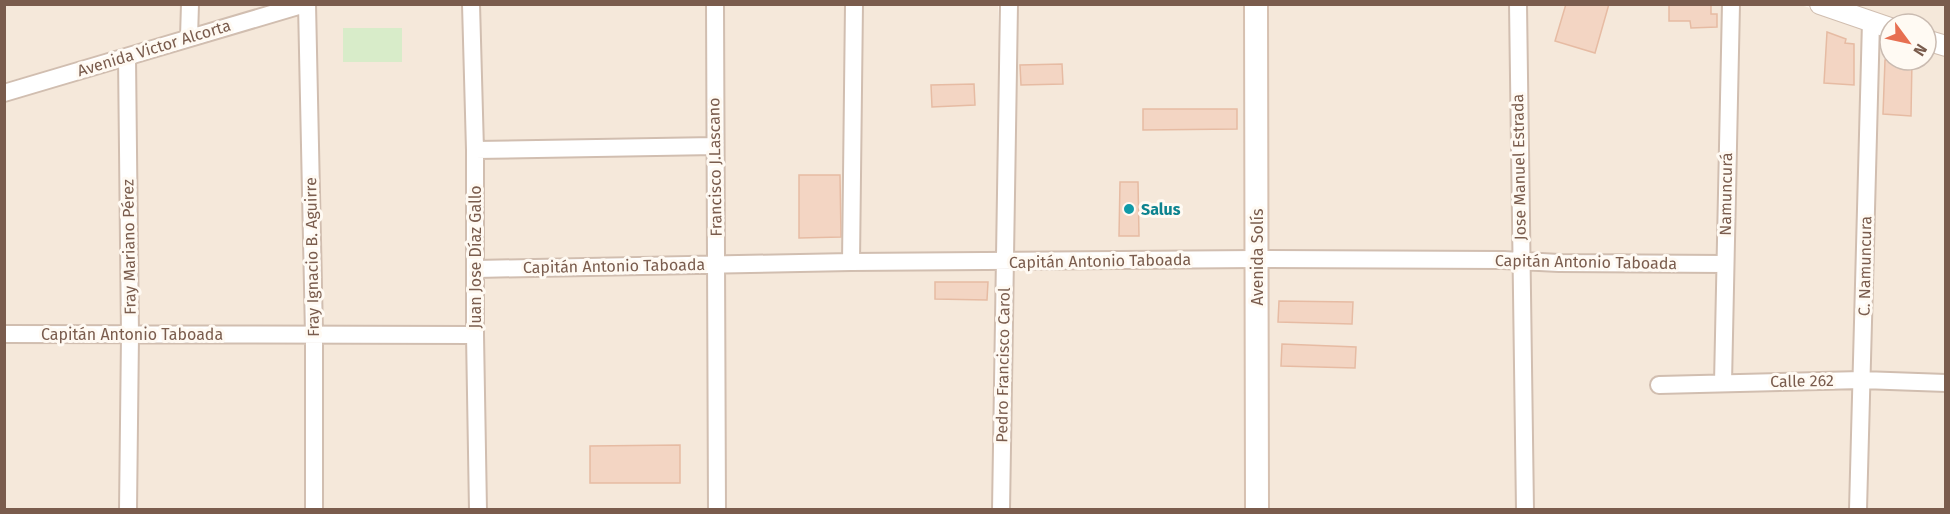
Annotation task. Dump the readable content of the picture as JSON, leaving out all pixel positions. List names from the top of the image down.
{
  "streets": {
    "main road": ["Avenida Solís"],
    "street": [
      "Avenida Victor Alcorta",
      "Francisco J.Lascano",
      "Jose Manuel Estrada",
      "Namuncurá",
      "Fray Mariano Pérez",
      "Fray Ignacio B. Aguirre",
      "Juan Jose Díaz Gallo",
      "Capitán Antonio Taboada",
      "C. Namuncura",
      "Pedro Francisco Carol",
      "Calle 262"
    ]
  },
  "crossings": [
    ["Avenida Victor Alcorta", "Fray Mariano Pérez"],
    ["Avenida Victor Alcorta", "Fray Ignacio B. Aguirre"],
    ["Francisco J.Lascano", "Capitán Antonio Taboada"],
    ["Jose Manuel Estrada", "Capitán Antonio Taboada"],
    ["Namuncurá", "Capitán Antonio Taboada"],
    ["Namuncurá", "Calle 262"],
    ["Fray Mariano Pérez", "Capitán Antonio Taboada"],
    ["Fray Ignacio B. Aguirre", "Capitán Antonio Taboada"],
    ["Juan Jose Díaz Gallo", "Capitán Antonio Taboada"],
    ["Avenida Solís", "Capitán Antonio Taboada"],
    ["Capitán Antonio Taboada", "Pedro Francisco Carol"],
    ["C. Namuncura", "Calle 262"]
  ],
  "places": ["Salus"],
  "north": "bottom right"
}
